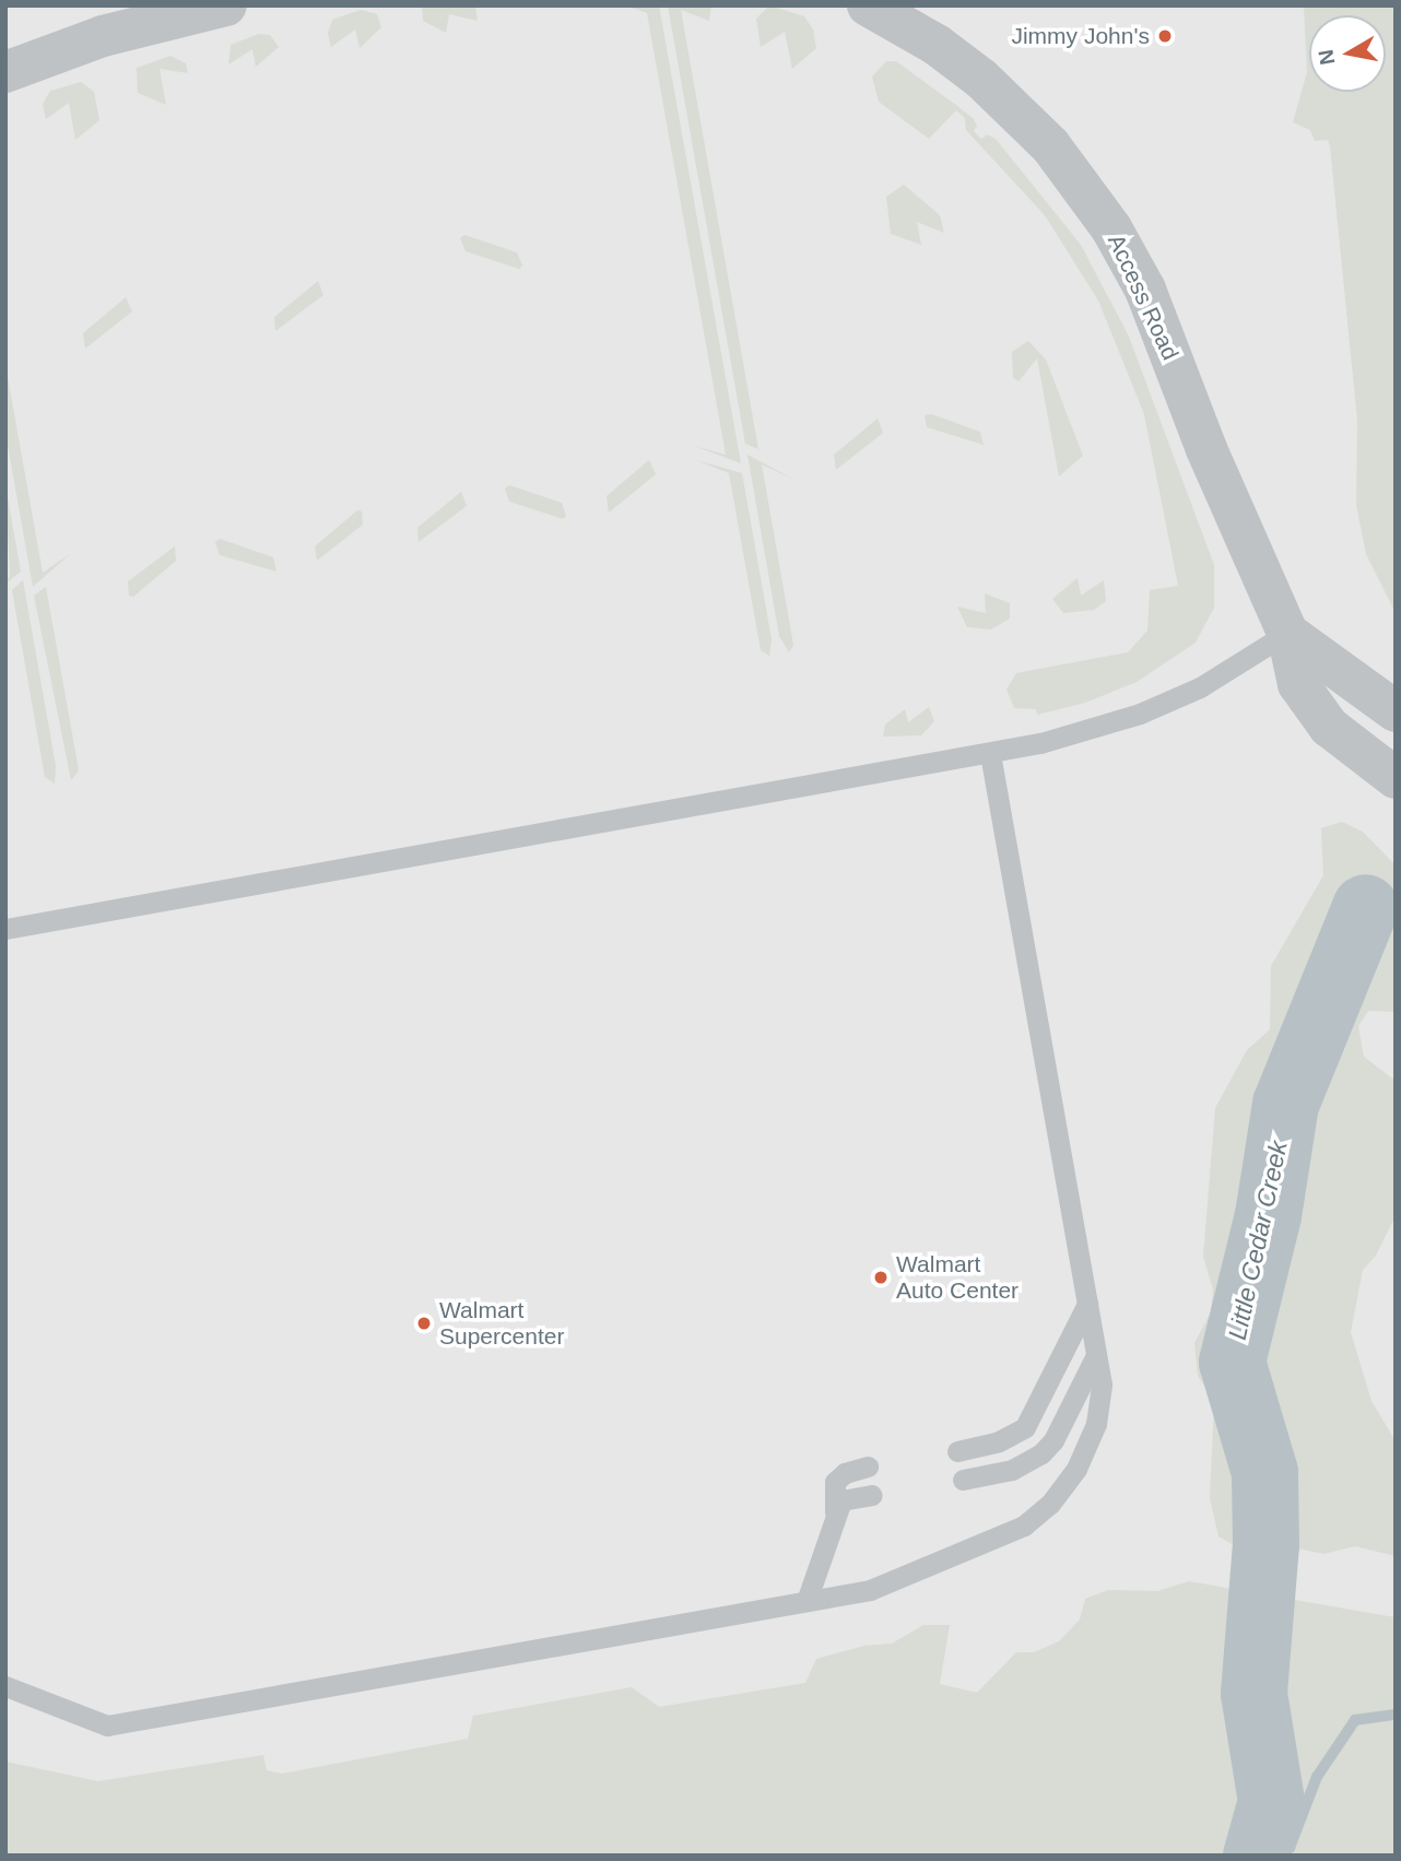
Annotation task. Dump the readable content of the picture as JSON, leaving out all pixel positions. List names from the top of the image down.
{
  "streets": {
    "street": ["Access Road"]
  },
  "water": ["Little Cedar Creek"],
  "places": ["Jimmy John's", "Walmart Auto Center", "Walmart Supercenter"],
  "north": "left"
}
